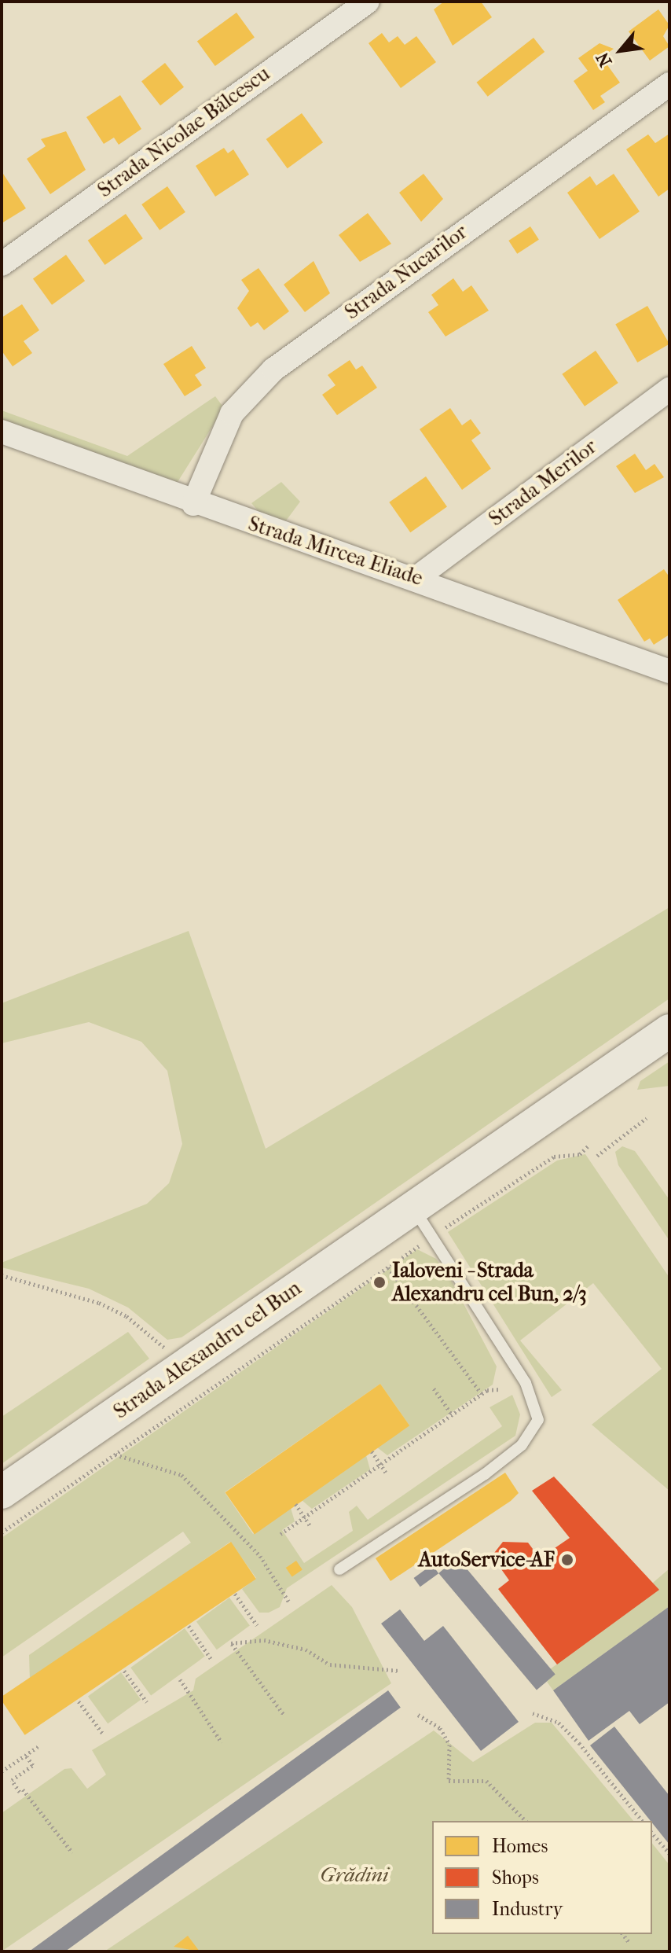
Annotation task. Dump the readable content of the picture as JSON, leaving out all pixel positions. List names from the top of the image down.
{
  "streets": {
    "main road": ["Strada Alexandru cel Bun"],
    "street": [
      "Strada Nicolae Bălcescu",
      "Strada Nucarilor",
      "Strada Merilor",
      "Strada Mircea Eliade"
    ]
  },
  "crossings": [
    ["Strada Nucarilor", "Strada Mircea Eliade"],
    ["Strada Merilor", "Strada Mircea Eliade"]
  ],
  "parks": ["Grădini"],
  "places": ["Ialoveni - Strada Alexandru cel Bun, 2/3", "AutoService-AF"],
  "legend": ["Homes", "Shops", "Industry"],
  "north": "bottom left"
}
